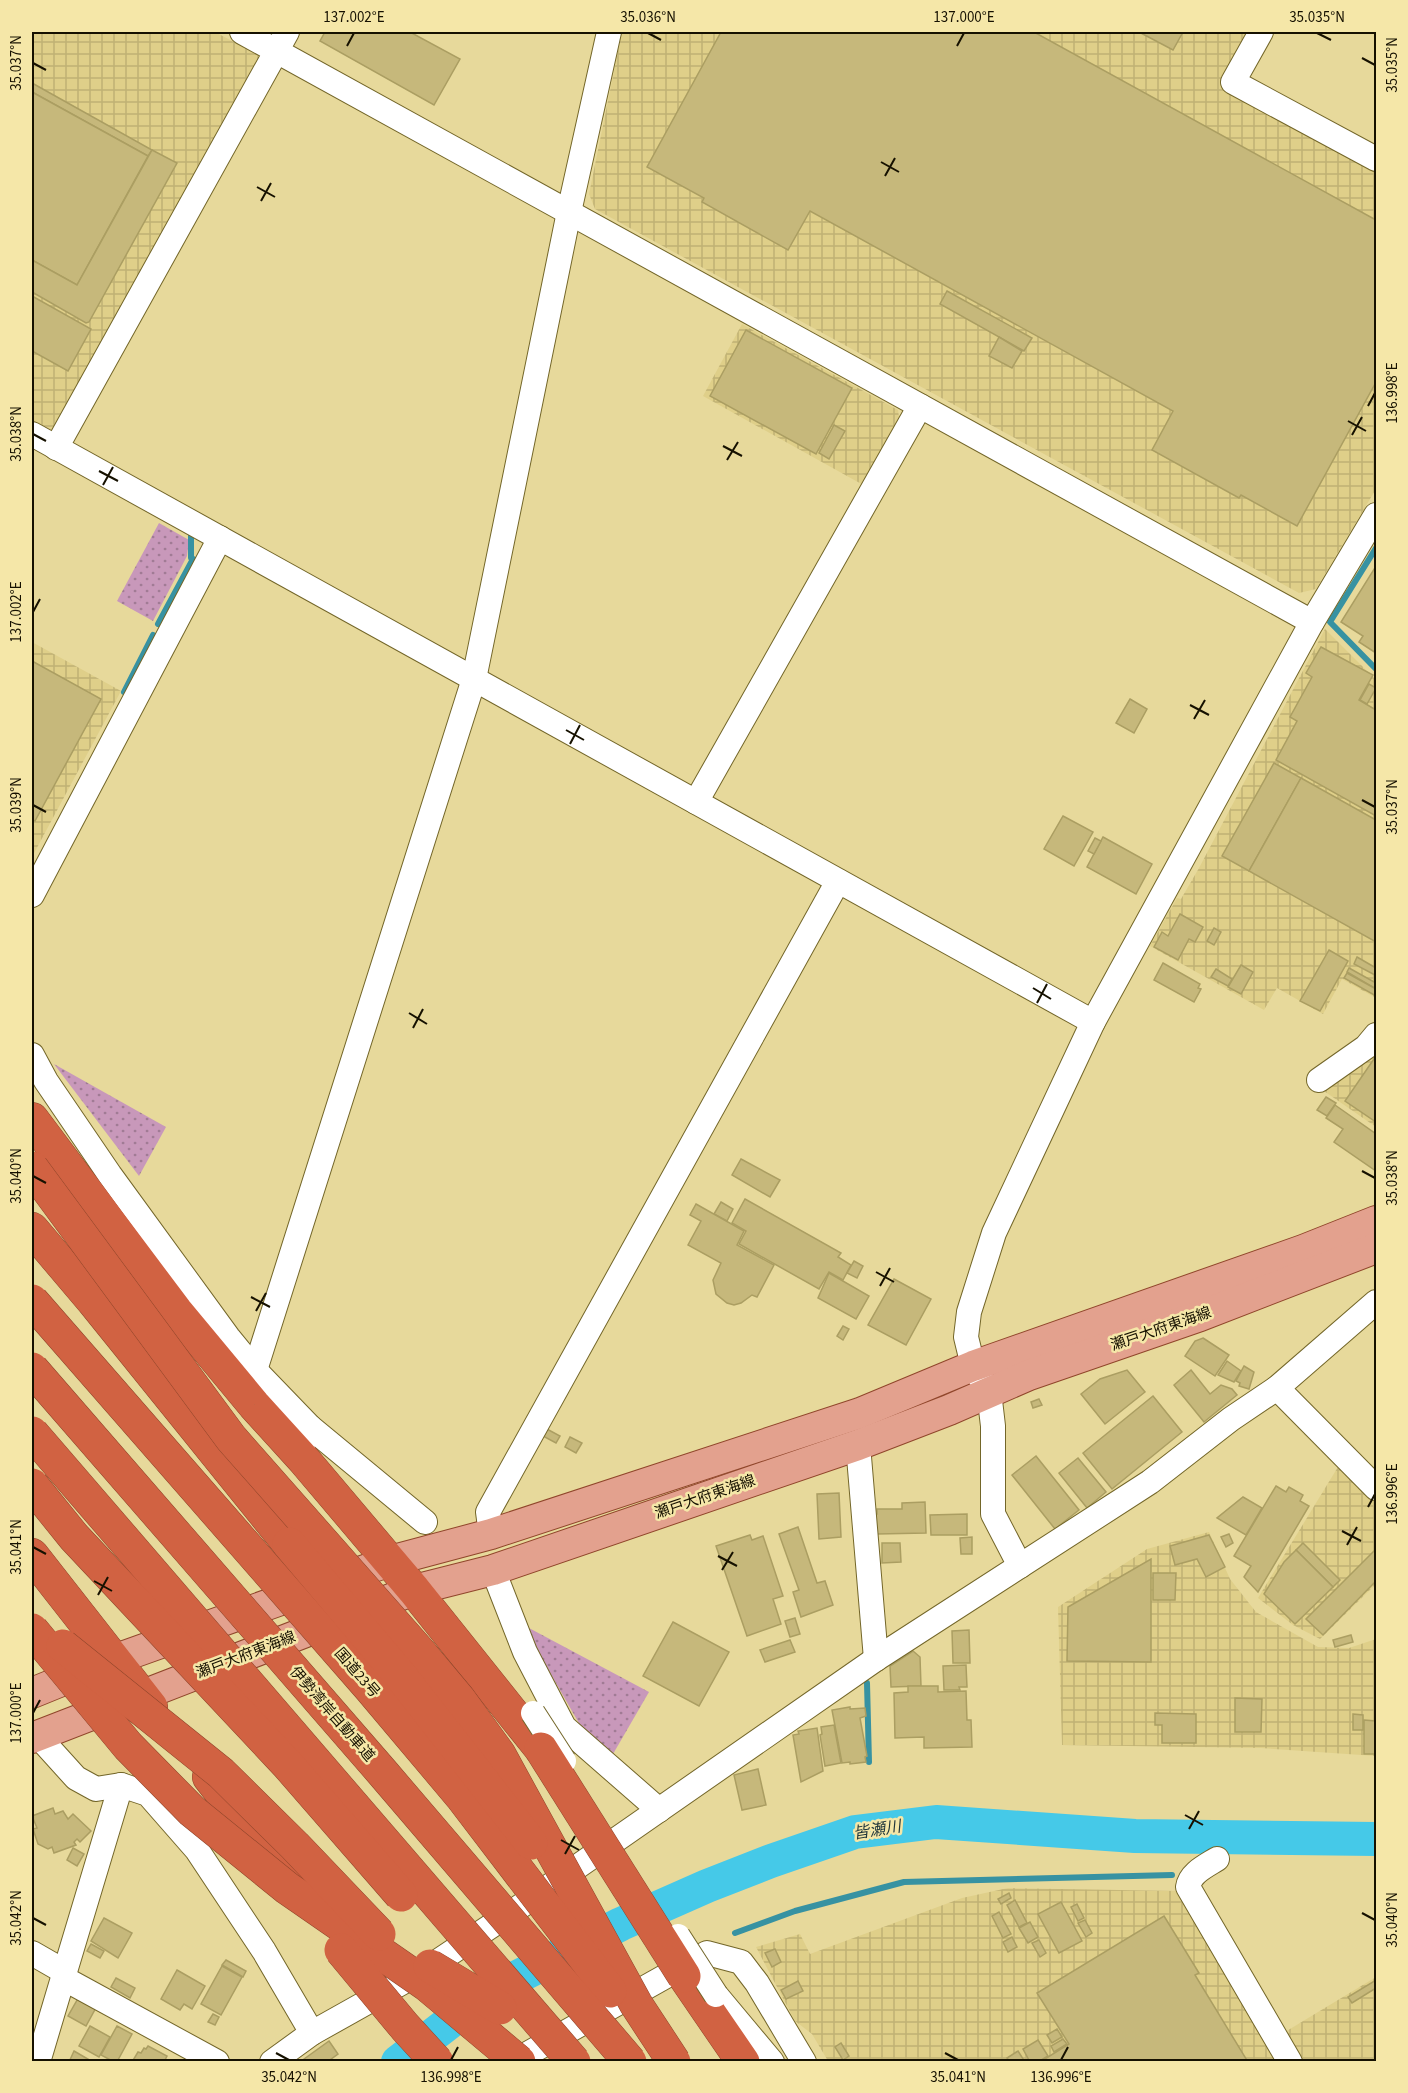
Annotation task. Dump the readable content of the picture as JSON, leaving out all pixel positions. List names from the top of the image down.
{
  "streets": {
    "highway": ["国道23号", "伊勢湾岸自動車道"],
    "main road": ["瀬戸大府東海線"]
  },
  "water": ["皆瀬川"],
  "coordinates": [
    "137.002°E",
    "35.036°N",
    "137.000°E",
    "35.035°N",
    "35.037°N",
    "136.998°E",
    "35.038°N",
    "35.039°N",
    "35.040°N",
    "136.996°E",
    "35.041°N",
    "35.042°N"
  ]
}
